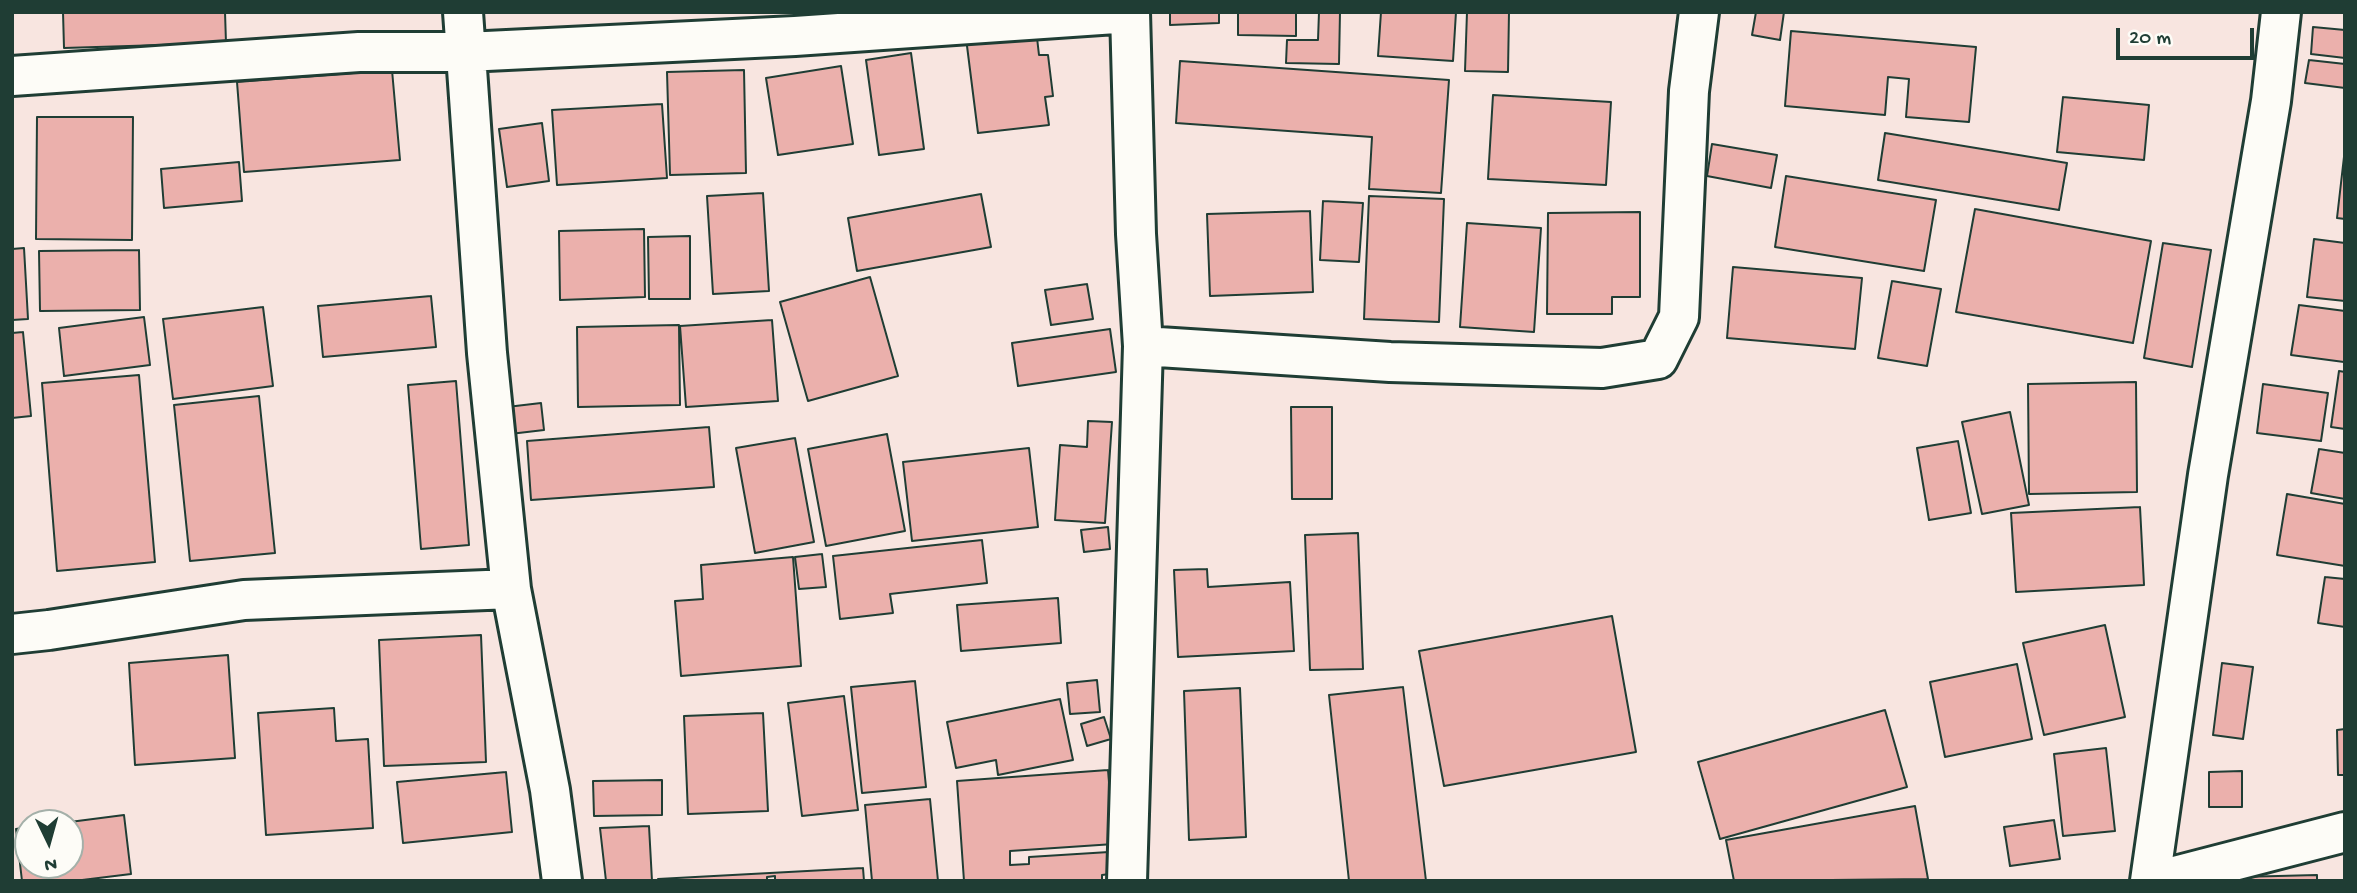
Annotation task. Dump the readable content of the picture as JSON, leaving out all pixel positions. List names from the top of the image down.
{
  "scale_bar": "20 m",
  "north": "bottom"
}
